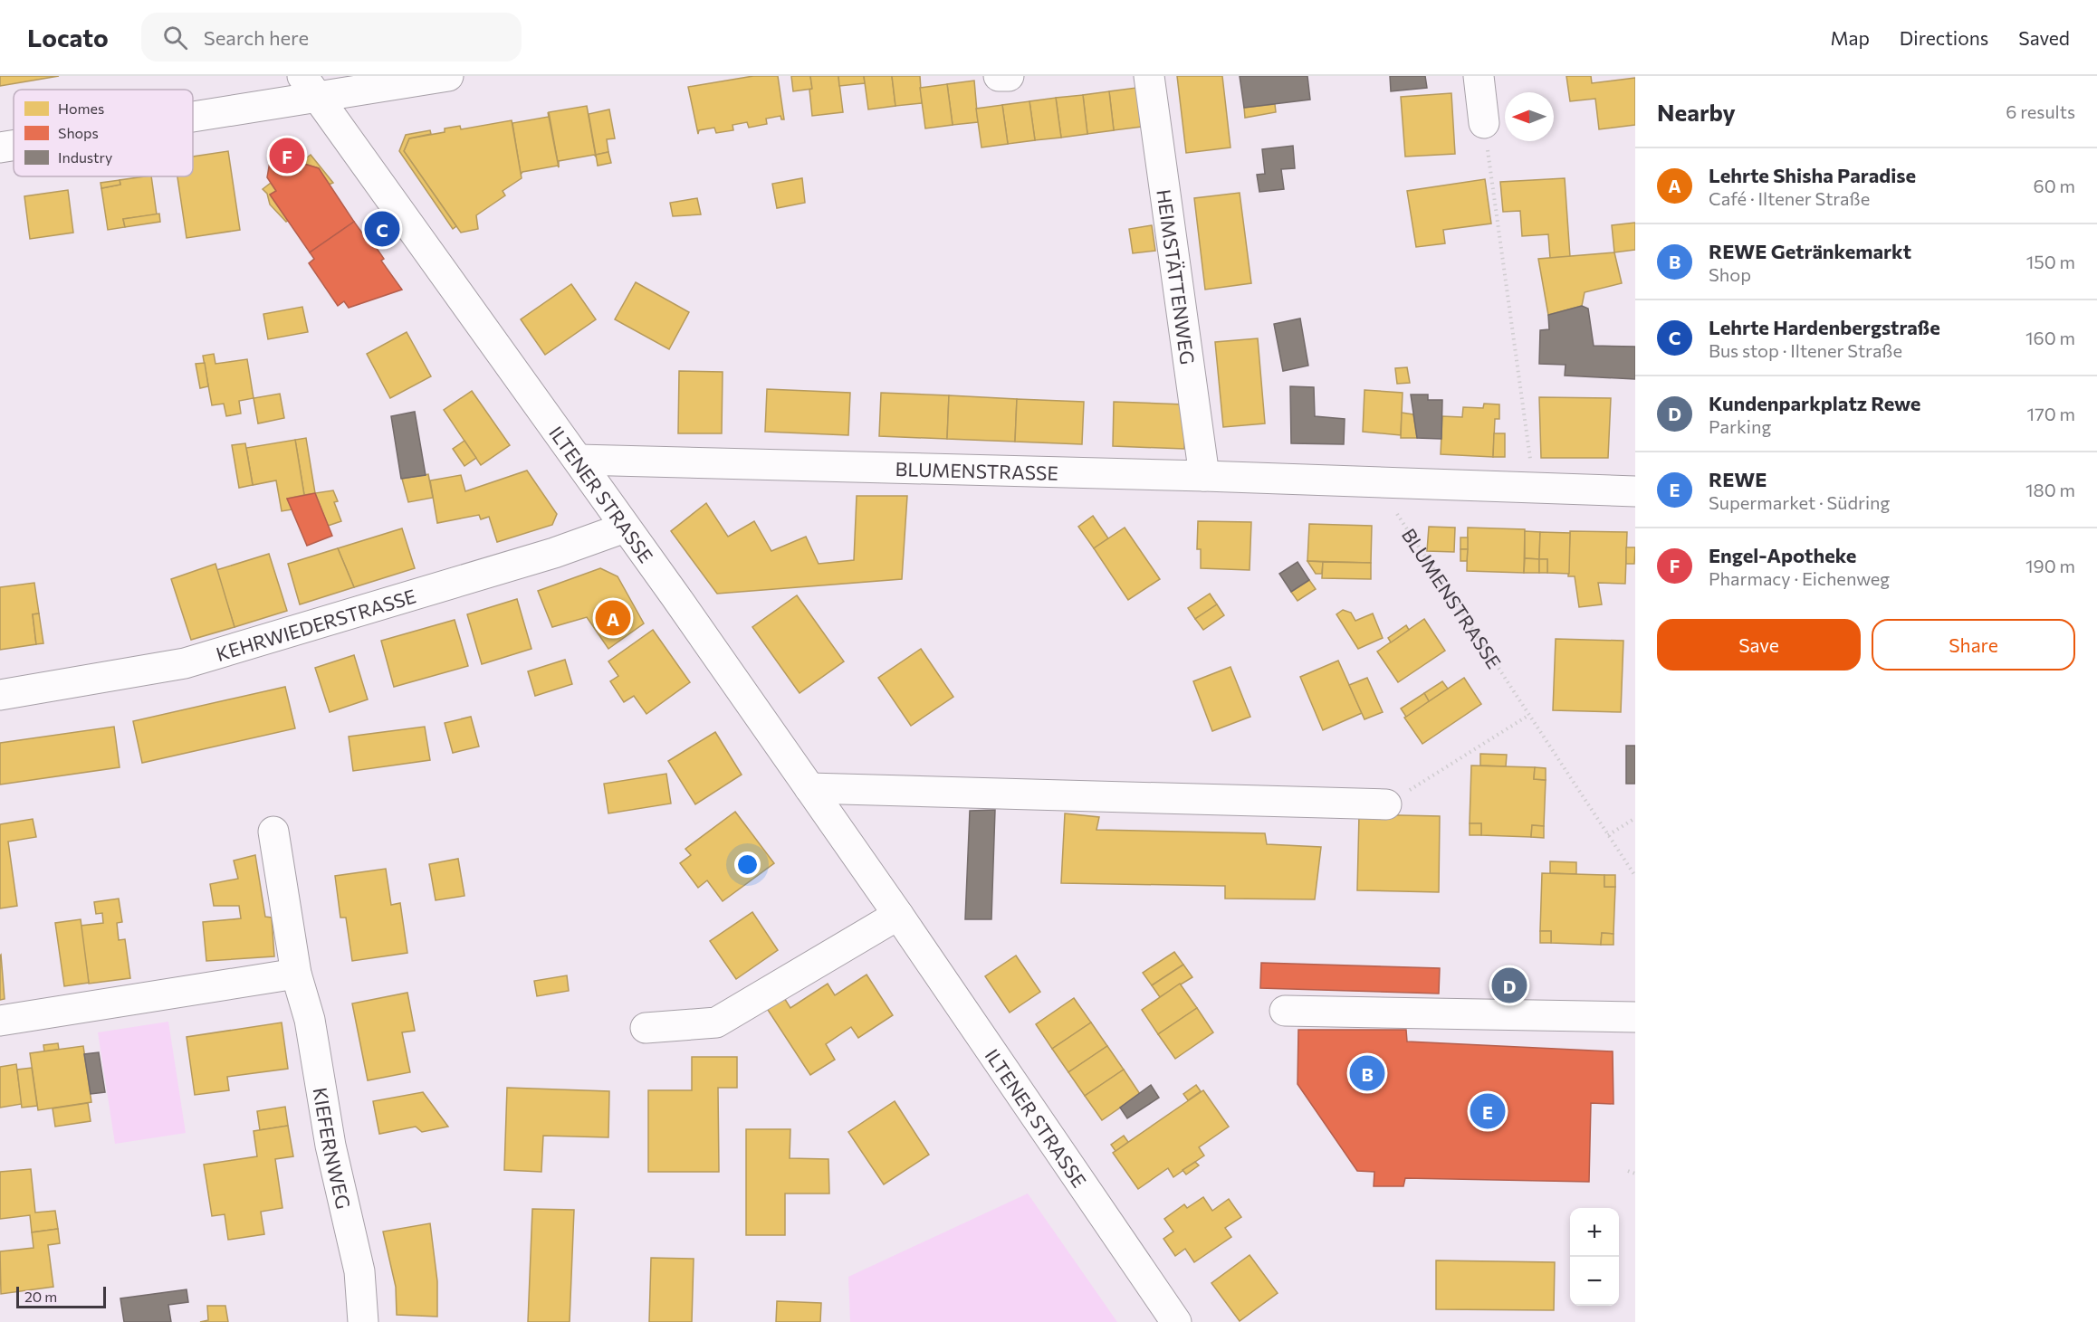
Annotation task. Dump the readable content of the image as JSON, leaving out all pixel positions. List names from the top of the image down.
{
  "streets": {
    "street": [
      "HEIMSTÄTTENWEG",
      "BLUMENSTRASSE",
      "ILTENER STRASSE",
      "KEHRWIEDERSTRASSE",
      "KIEFERNWEG"
    ]
  },
  "crossings": [
    ["HEIMSTÄTTENWEG", "BLUMENSTRASSE"],
    ["BLUMENSTRASSE", "ILTENER STRASSE"],
    ["ILTENER STRASSE", "KEHRWIEDERSTRASSE"]
  ],
  "legend": ["Homes", "Shops", "Industry"],
  "scale_bar": "20 m",
  "north": "left",
  "page": {
    "header": "Locato",
    "search": "Search here",
    "nav": ["Map", "Directions", "Saved"],
    "heading": ["Nearby", "6 results"],
    "pins": [
      "F",
      "C",
      "A",
      "D",
      "B",
      "E"
    ],
    "list": [
      {
        "mark": "A",
        "name": "Lehrte Shisha Paradise",
        "note": "Café · Iltener Straße",
        "value": "60 m"
      },
      {
        "mark": "B",
        "name": "REWE Getränkemarkt",
        "note": "Shop",
        "value": "150 m"
      },
      {
        "mark": "C",
        "name": "Lehrte Hardenbergstraße",
        "note": "Bus stop · Iltener Straße",
        "value": "160 m"
      },
      {
        "mark": "D",
        "name": "Kundenparkplatz Rewe",
        "note": "Parking",
        "value": "170 m"
      },
      {
        "mark": "E",
        "name": "REWE",
        "note": "Supermarket · Südring",
        "value": "180 m"
      },
      {
        "mark": "F",
        "name": "Engel-Apotheke",
        "note": "Pharmacy · Eichenweg",
        "value": "190 m"
      }
    ],
    "buttons": ["Save", "Share"],
    "map_buttons": ["+", "−"],
    "scale": "20 m"
  }
}
